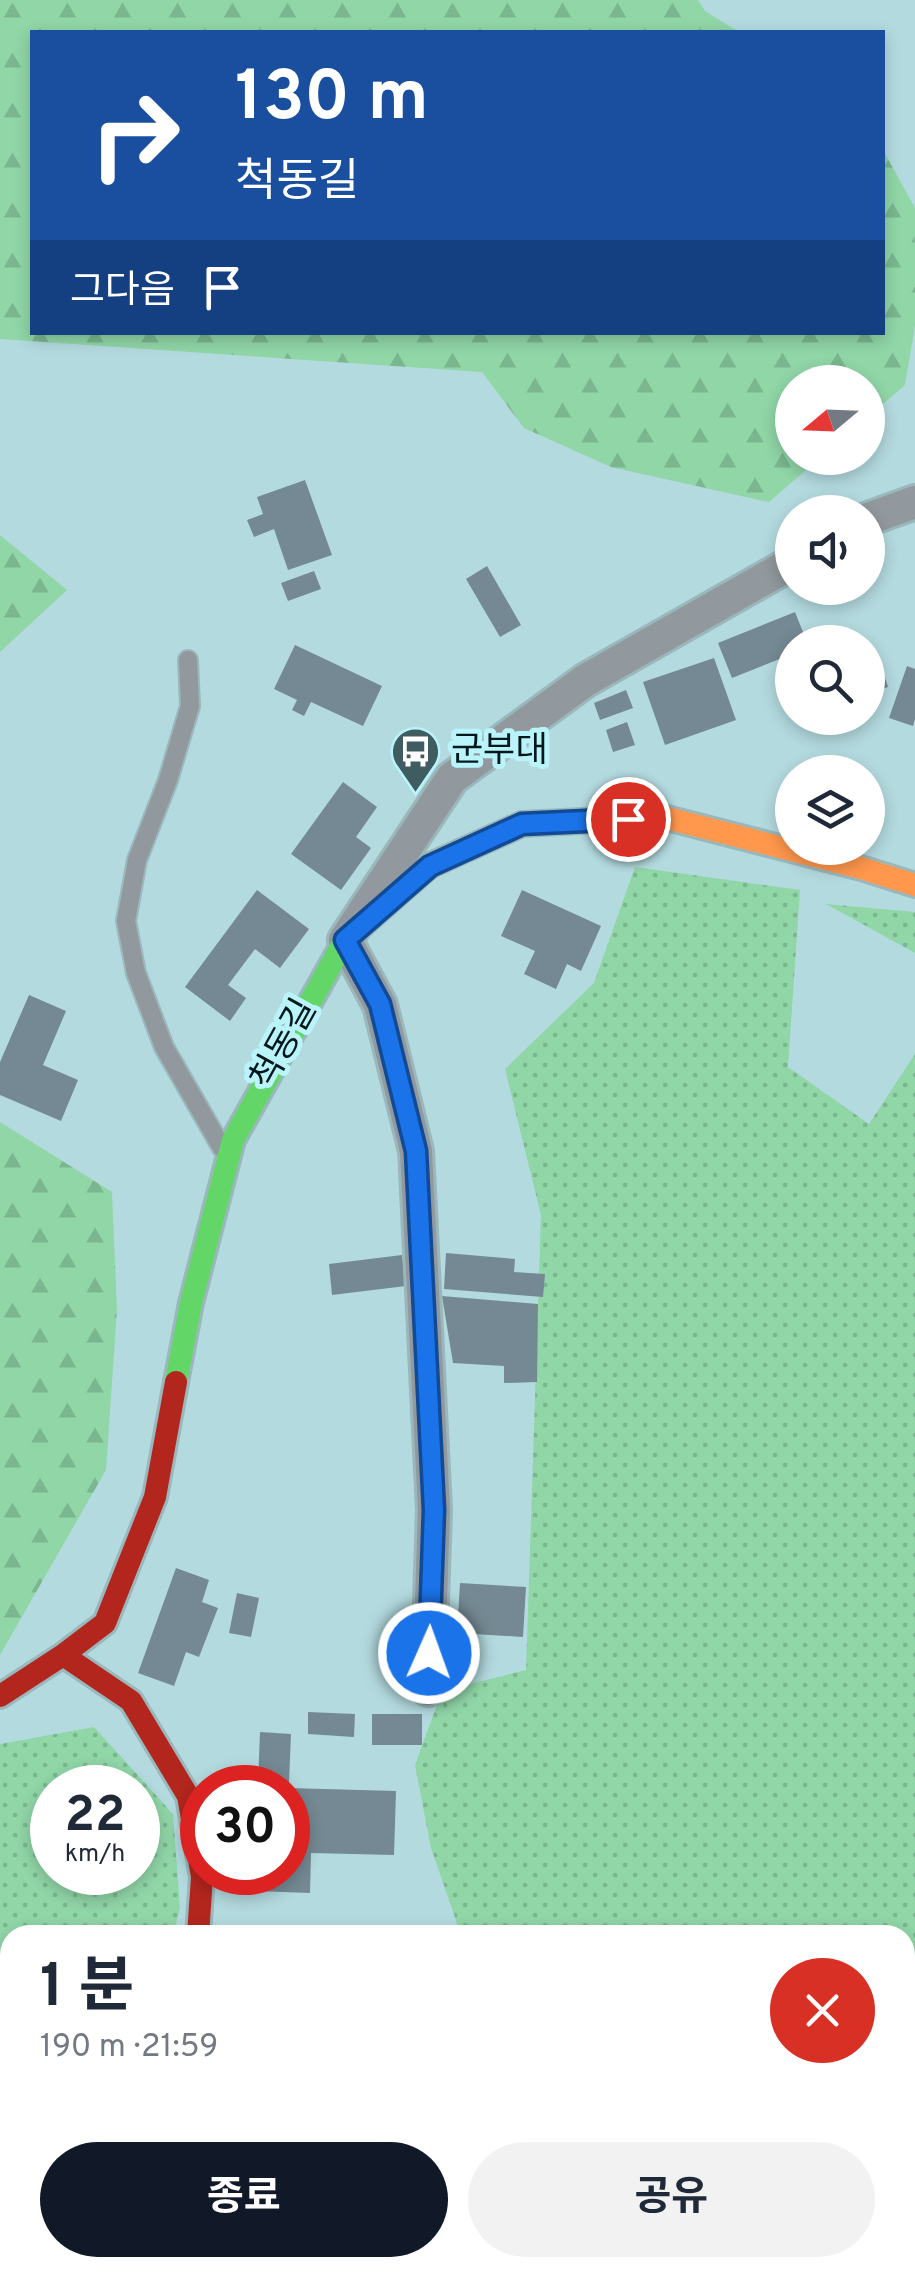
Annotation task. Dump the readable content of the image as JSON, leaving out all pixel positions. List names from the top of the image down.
{
  "streets": {
    "street": ["척동길"]
  },
  "places": {
    "bus stop": ["군부대"]
  },
  "north": "left",
  "page": {
    "turn": ["130 m", "척동길"],
    "then": "그다음",
    "speed": "22 km/h",
    "limit": "30",
    "heading": ["1 분", "190 m · 21:59"],
    "buttons": ["종료", "공유"]
  }
}
